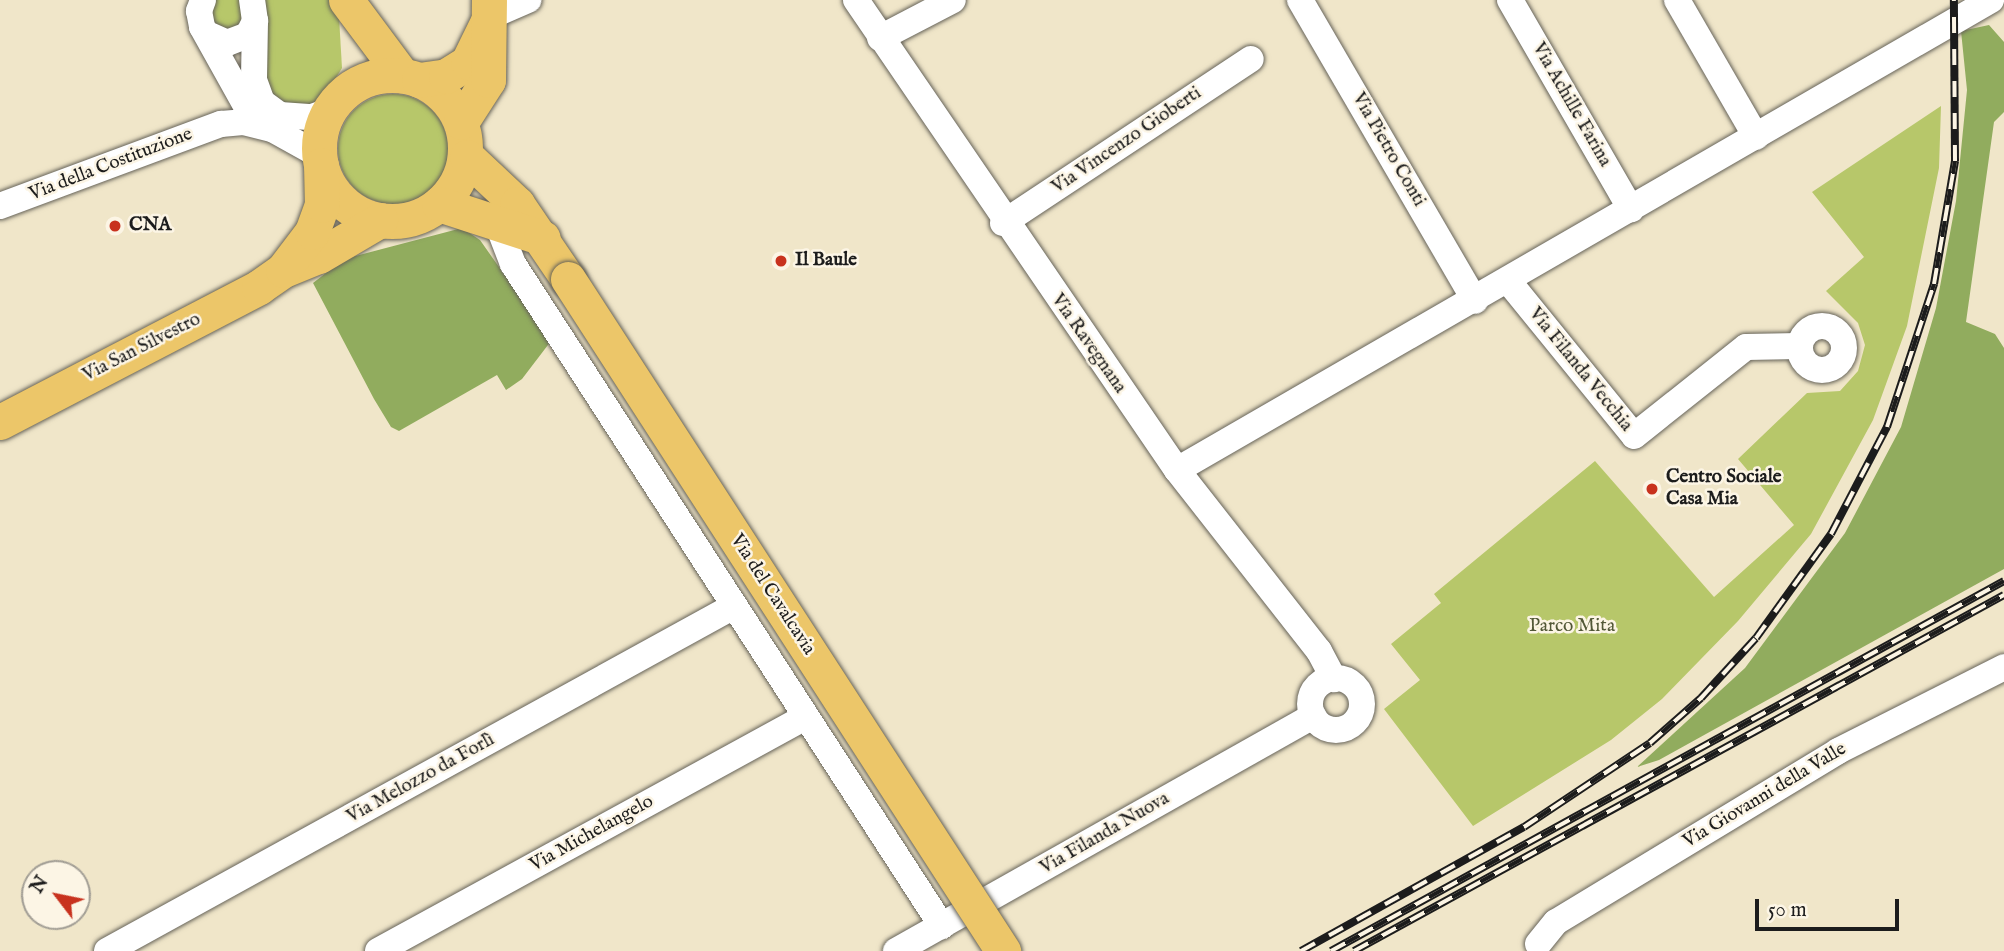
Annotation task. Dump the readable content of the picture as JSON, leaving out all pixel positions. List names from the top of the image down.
{
  "streets": {
    "main road": ["Via San Silvestro", "Via del Cavalcavia"],
    "street": [
      "Via Achille Farina",
      "Via Vincenzo Gioberti",
      "Via Pietro Conti",
      "Via della Costituzione",
      "Via Ravegnana",
      "Via Filanda Vecchia",
      "Via Melozzo da Forlì",
      "Via Giovanni della Valle",
      "Via Michelangelo",
      "Via Filanda Nuova"
    ]
  },
  "crossings": [
    ["Via Vincenzo Gioberti", "Via Ravegnana"],
    ["Via della Costituzione", "Via San Silvestro"],
    ["Via della Costituzione", "Via del Cavalcavia"],
    ["Via Ravegnana", "Via Filanda Nuova"],
    ["Via San Silvestro", "Via del Cavalcavia"],
    ["Via del Cavalcavia", "Via Melozzo da Forlì"],
    ["Via del Cavalcavia", "Via Michelangelo"],
    ["Via del Cavalcavia", "Via Filanda Nuova"]
  ],
  "parks": ["Parco Mita"],
  "places": ["CNA", "Il Baule", "Centro Sociale Casa Mia"],
  "scale_bar": "50 m",
  "north": "top left"
}
